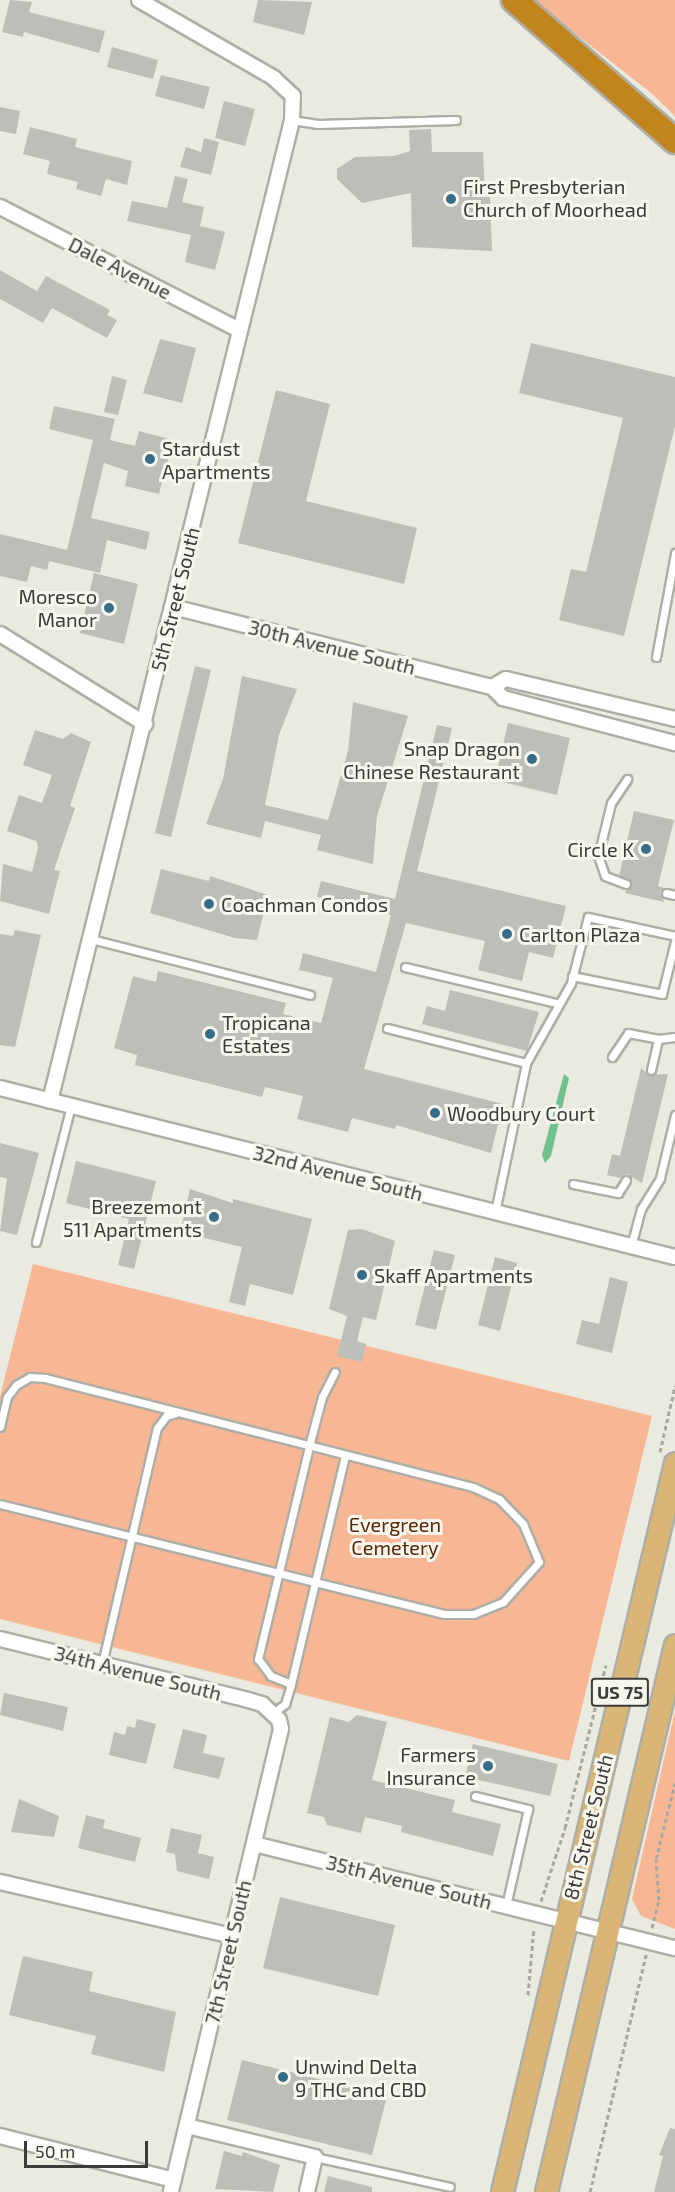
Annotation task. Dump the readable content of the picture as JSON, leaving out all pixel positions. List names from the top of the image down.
{
  "streets": {
    "main road": ["US 75", "8th Street South"],
    "street": [
      "Dale Avenue",
      "5th Street South",
      "30th Avenue South",
      "32nd Avenue South",
      "34th Avenue South",
      "35th Avenue South",
      "7th Street South"
    ]
  },
  "crossings": [
    ["Dale Avenue", "5th Street South"],
    ["5th Street South", "30th Avenue South"],
    ["5th Street South", "32nd Avenue South"],
    ["34th Avenue South", "7th Street South"],
    ["US 75", "35th Avenue South"],
    ["8th Street South", "35th Avenue South"],
    ["35th Avenue South", "7th Street South"]
  ],
  "parks": ["Evergreen Cemetery"],
  "places": [
    "First Presbyterian Church of Moorhead",
    "Stardust Apartments",
    "Moresco Manor",
    "Snap Dragon Chinese Restaurant",
    "Circle K",
    "Coachman Condos",
    "Carlton Plaza",
    "Tropicana Estates",
    "Woodbury Court",
    "Breezemont 511 Apartments",
    "Skaff Apartments",
    "Farmers Insurance",
    "Unwind Delta 9 THC and CBD"
  ],
  "scale_bar": "50 m"
}
